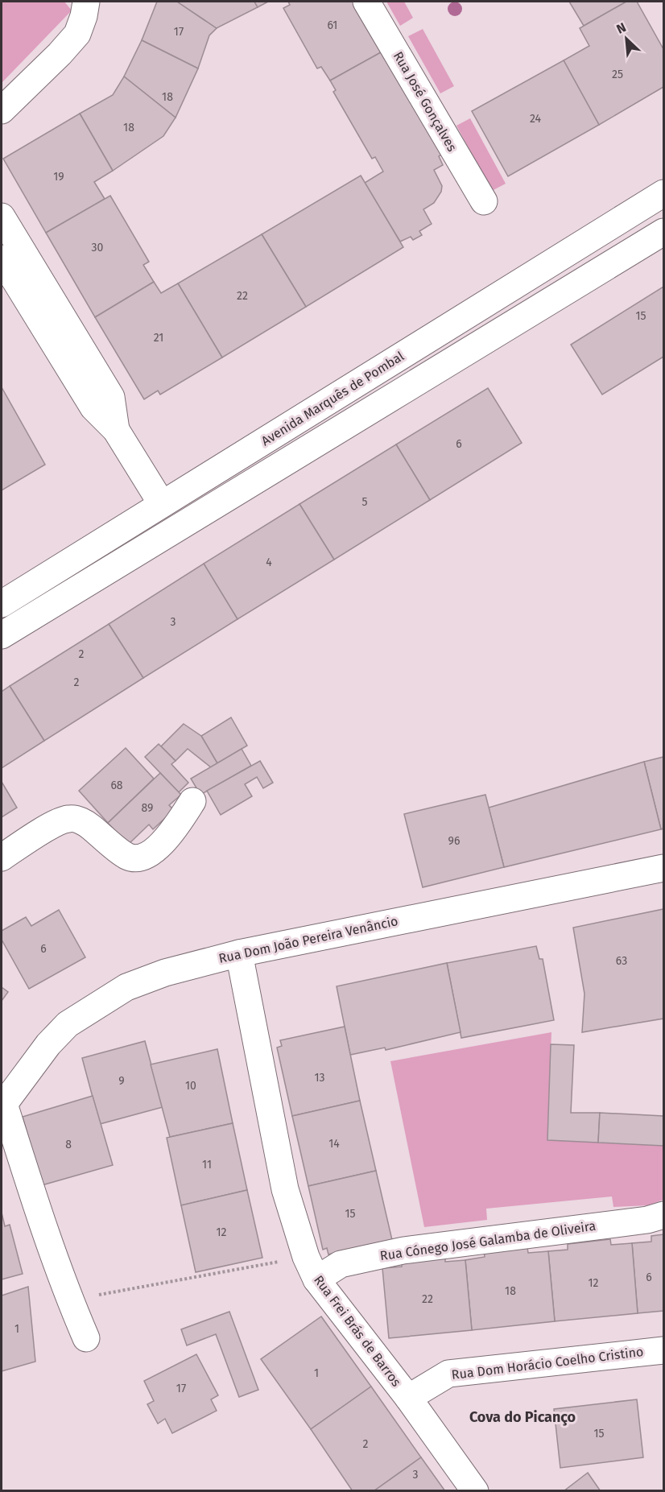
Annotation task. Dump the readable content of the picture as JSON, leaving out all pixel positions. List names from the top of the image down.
{
  "streets": {
    "street": [
      "Rua José Gonçalves",
      "Avenida Marquês de Pombal",
      "Rua Dom João Pereira Venâncio",
      "Rua Cónego José Galamba de Oliveira",
      "Rua Frei Brás de Barros",
      "Rua Dom Horácio Coelho Cristino"
    ]
  },
  "crossings": [
    ["Rua Dom João Pereira Venâncio", "Rua Frei Brás de Barros"],
    ["Rua Cónego José Galamba de Oliveira", "Rua Frei Brás de Barros"],
    ["Rua Frei Brás de Barros", "Rua Dom Horácio Coelho Cristino"]
  ],
  "districts": ["Cova do Picanço"],
  "house_numbers": [
    "61",
    "17",
    "25",
    "18",
    "24",
    "18",
    "19",
    "30",
    "22",
    "15",
    "21",
    "6",
    "5",
    "4",
    "3",
    "2",
    "2",
    "68",
    "89",
    "96",
    "6",
    "63",
    "13",
    "9",
    "10",
    "14",
    "8",
    "11",
    "15",
    "12",
    "6",
    "12",
    "18",
    "22",
    "1",
    "1",
    "17",
    "15",
    "2",
    "3"
  ],
  "north": "top left"
}
